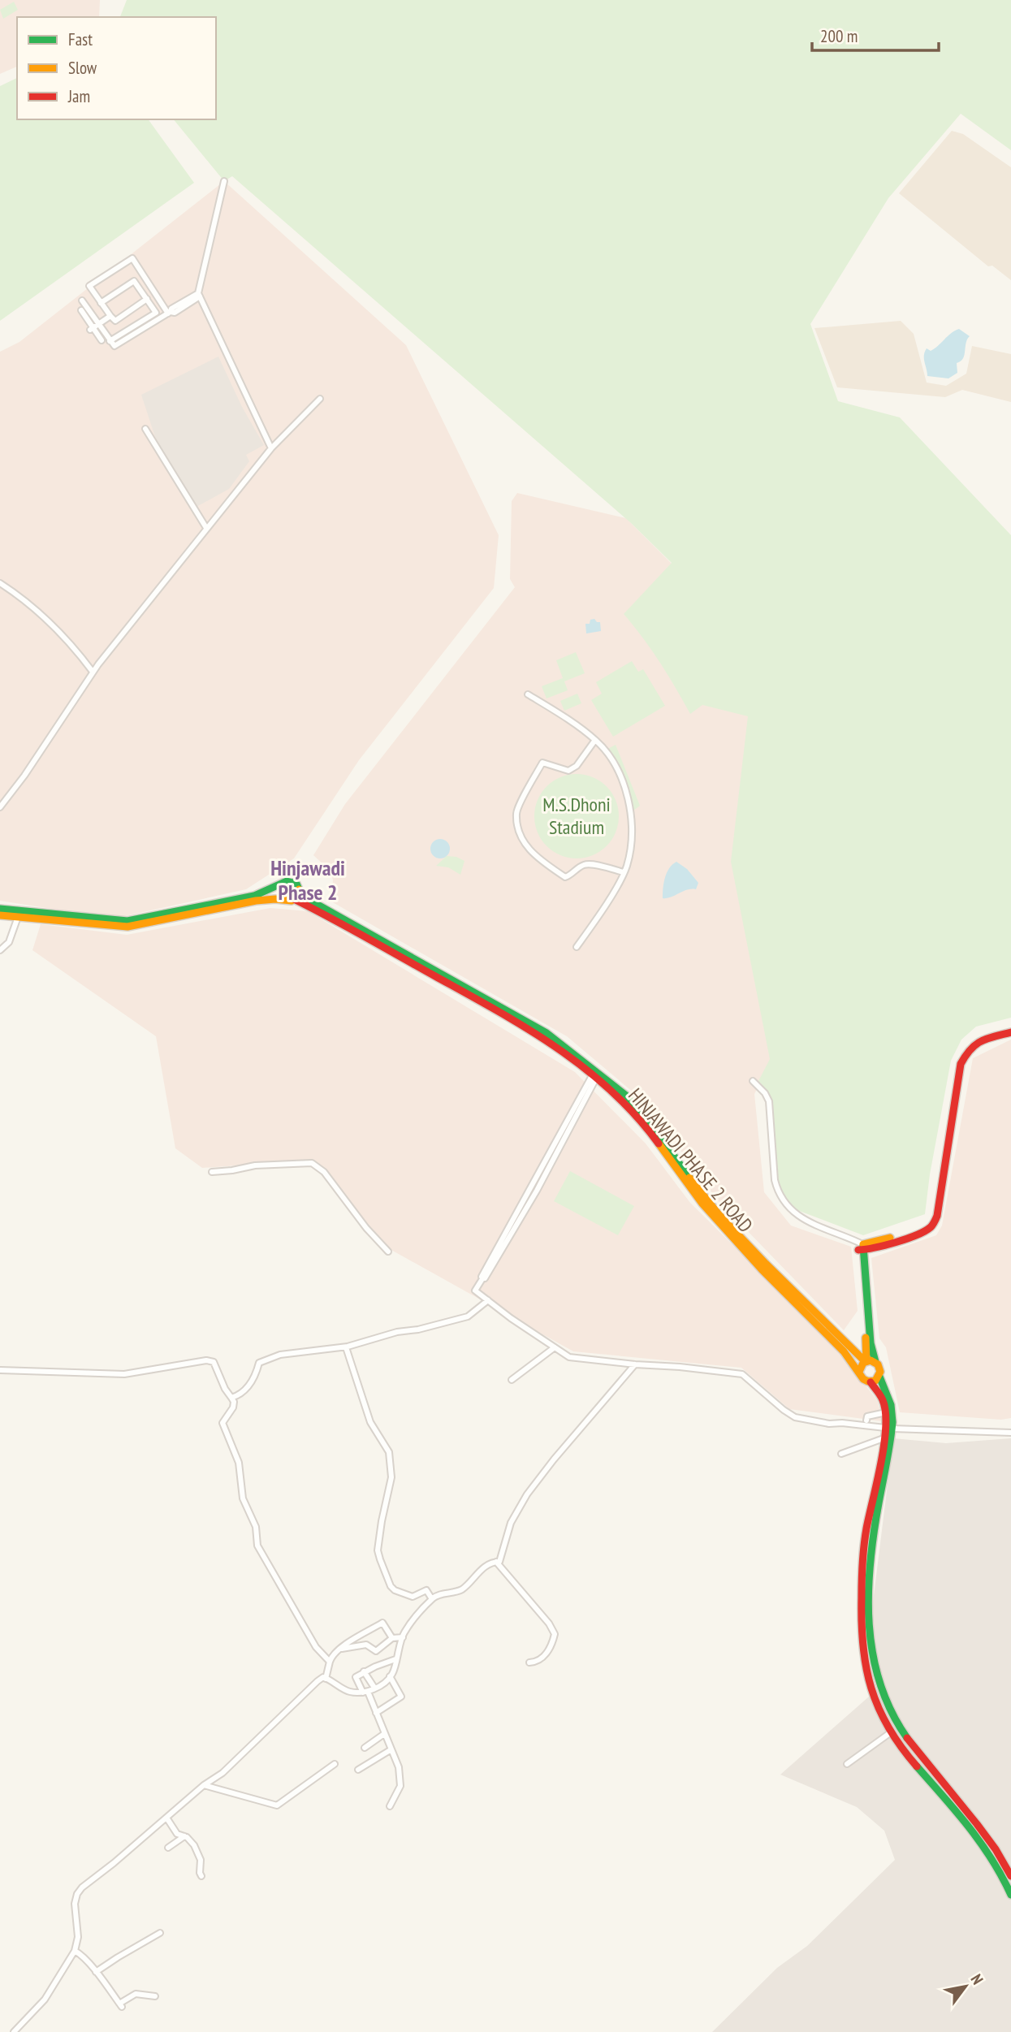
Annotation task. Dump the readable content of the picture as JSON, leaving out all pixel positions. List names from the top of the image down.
{
  "streets": {
    "main road": ["HINJAWADI PHASE 2 ROAD"]
  },
  "districts": ["Hinjawadi Phase 2"],
  "parks": ["M.S.Dhoni Stadium"],
  "legend": ["Fast", "Slow", "Jam"],
  "scale_bar": "200 m",
  "north": "top right"
}
